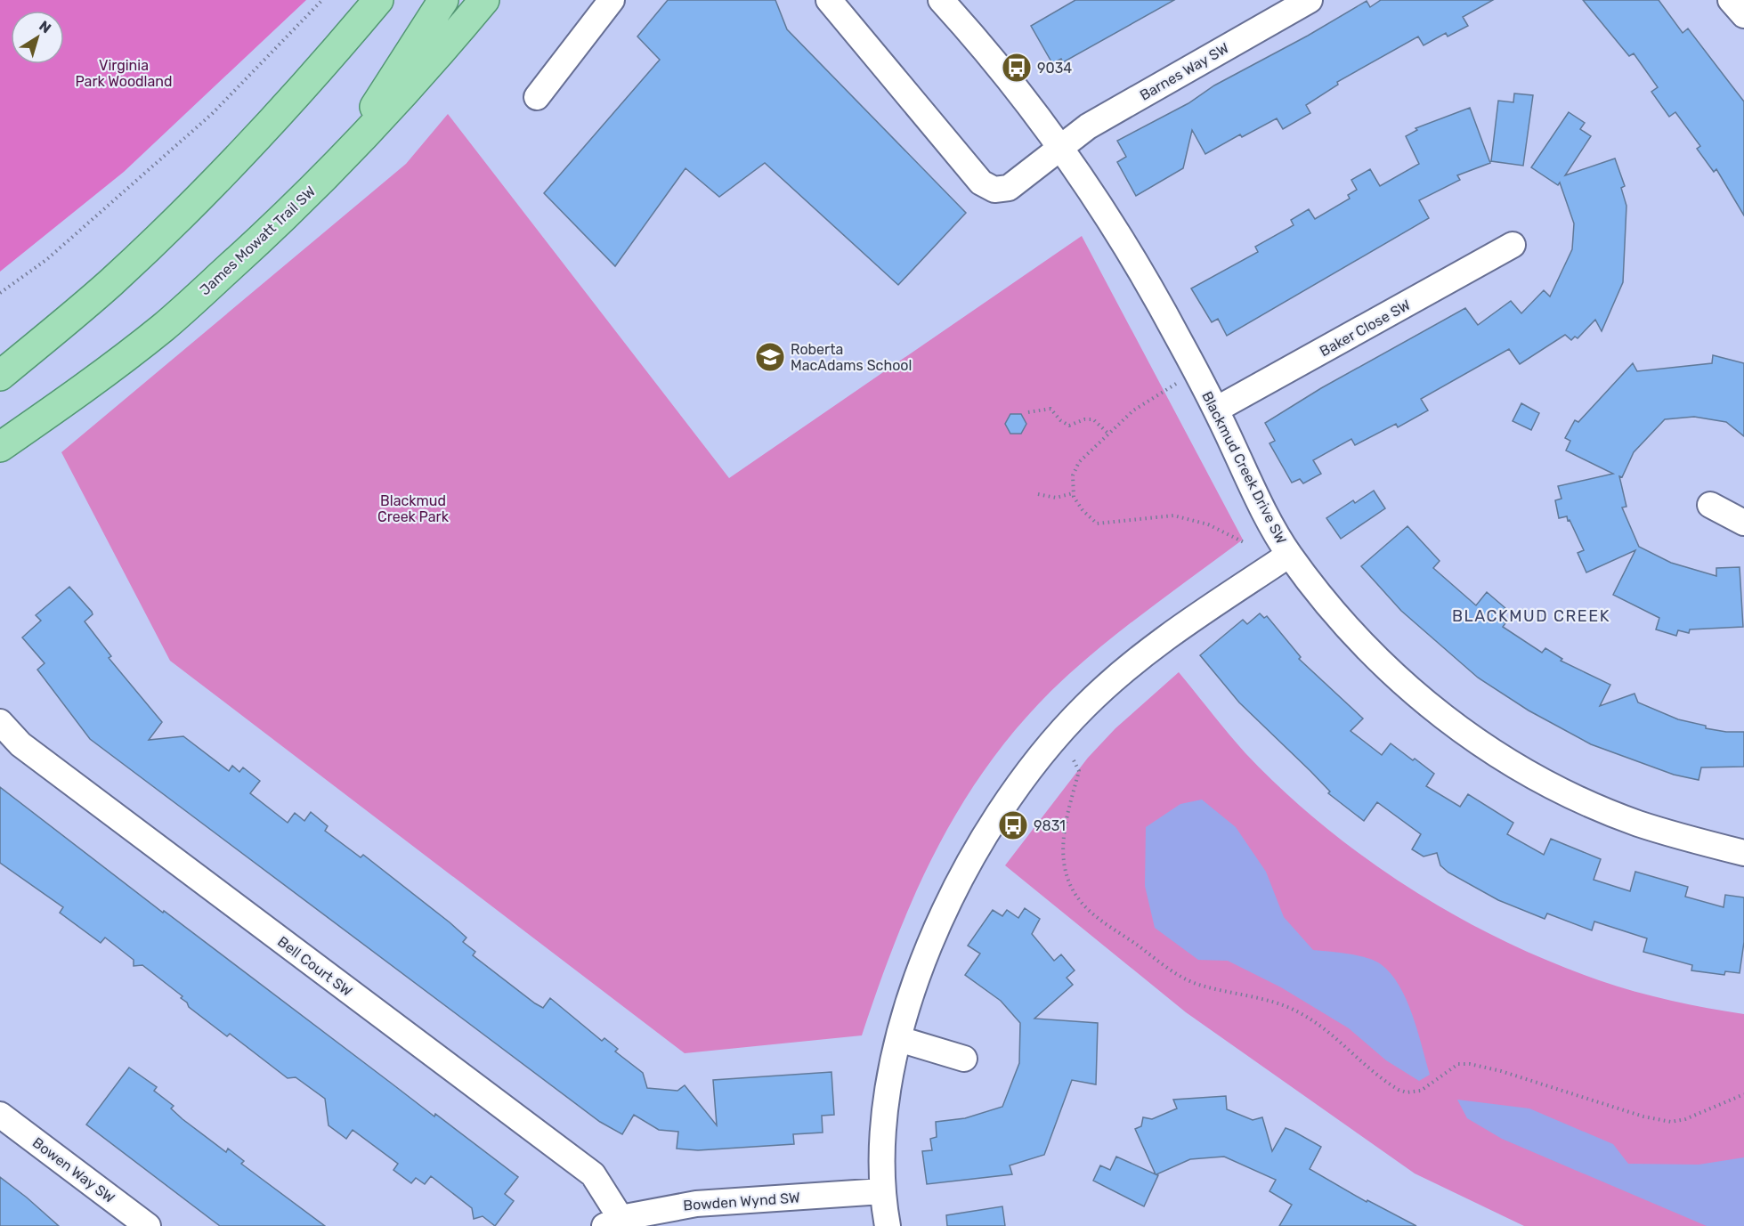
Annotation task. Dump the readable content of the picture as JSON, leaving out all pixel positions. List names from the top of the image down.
{
  "streets": {
    "main road": ["James Mowatt Trail SW"],
    "street": [
      "Barnes Way SW",
      "Baker Close SW",
      "Blackmud Creek Drive SW",
      "Bell Court SW",
      "Bowen Way SW",
      "Bowden Wynd SW"
    ]
  },
  "crossings": [
    ["Barnes Way SW", "Blackmud Creek Drive SW"],
    ["Baker Close SW", "Blackmud Creek Drive SW"],
    ["Bell Court SW", "Bowden Wynd SW"]
  ],
  "districts": ["BLACKMUD CREEK"],
  "parks": ["Virginia Park Woodland", "Blackmud Creek Park"],
  "places": {
    "bus stop": ["9034", "9831"],
    "school or university": ["Roberta MacAdams School"]
  },
  "north": "top right"
}
